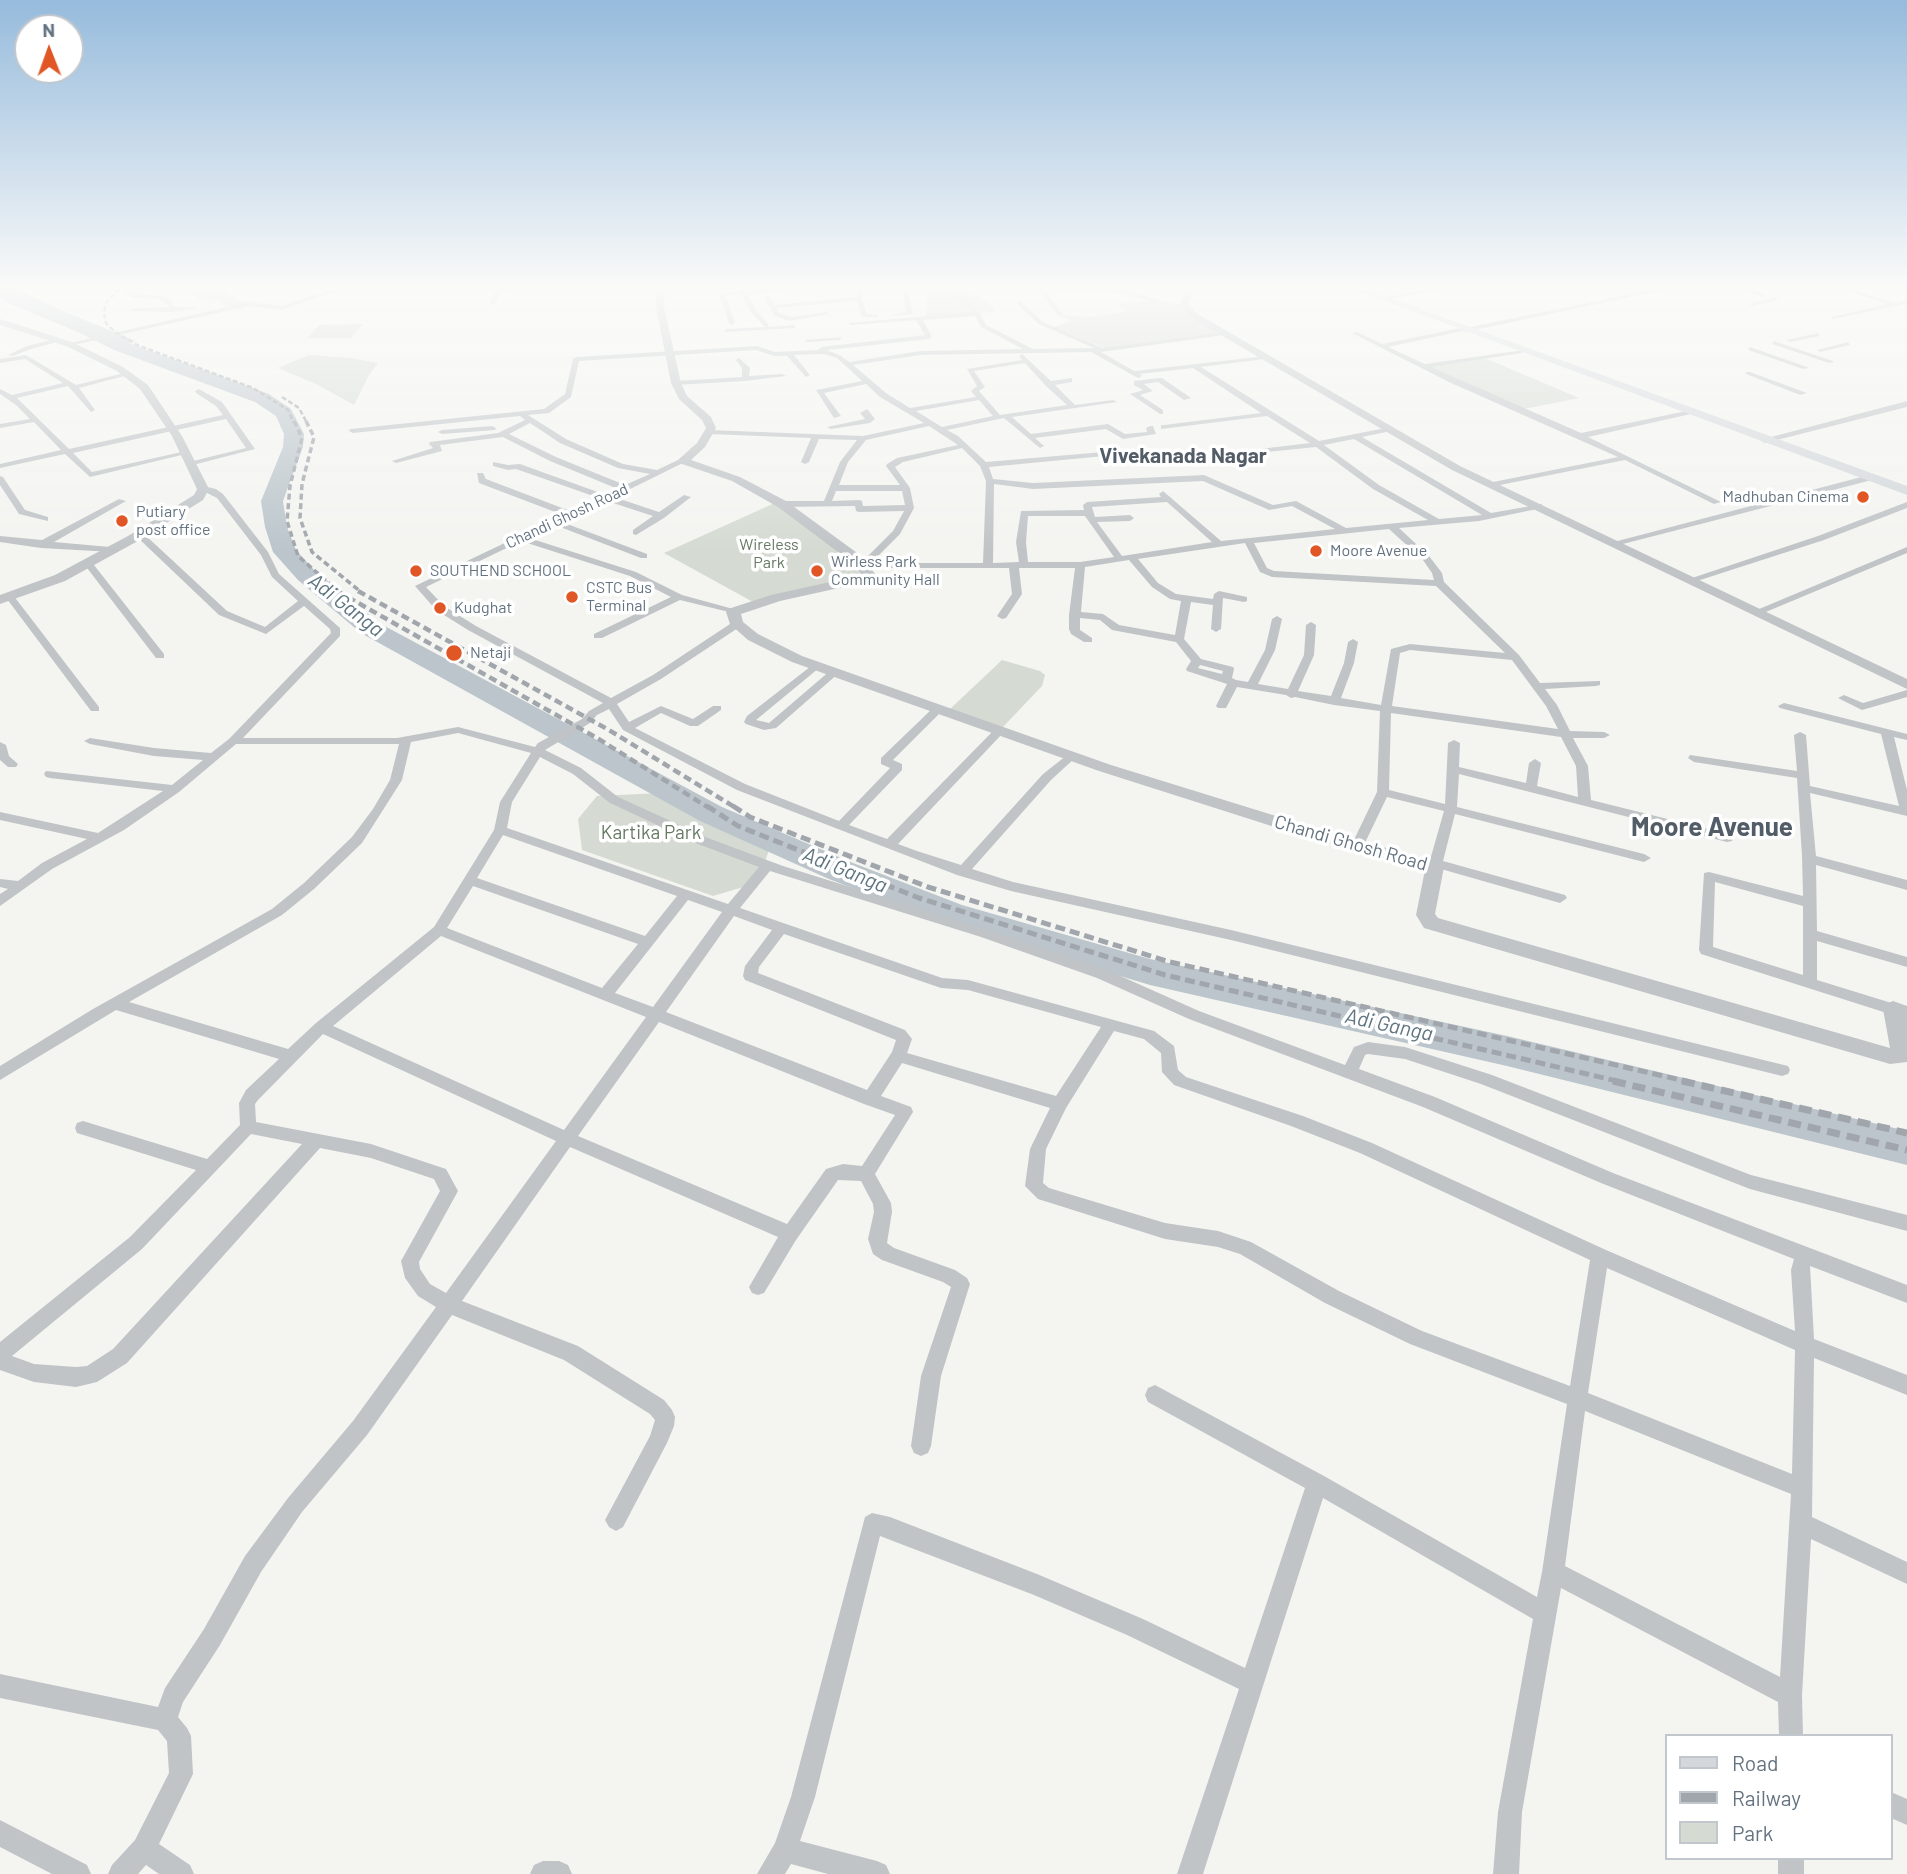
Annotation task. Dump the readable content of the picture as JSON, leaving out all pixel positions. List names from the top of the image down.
{
  "streets": {
    "street": ["Chandi Ghosh Road"]
  },
  "districts": ["Vivekanada Nagar", "Moore Avenue"],
  "water": ["Adi Ganga"],
  "parks": ["Wireless Park", "Kartika Park"],
  "places": [
    "Madhuban Cinema",
    "Putiary post office",
    "Moore Avenue",
    "SOUTHEND SCHOOL",
    "Wirless Park Community Hall",
    "CSTC Bus Terminal",
    "Kudghat",
    "Netaji"
  ],
  "legend": ["Road", "Railway", "Park"],
  "north": "top"
}
